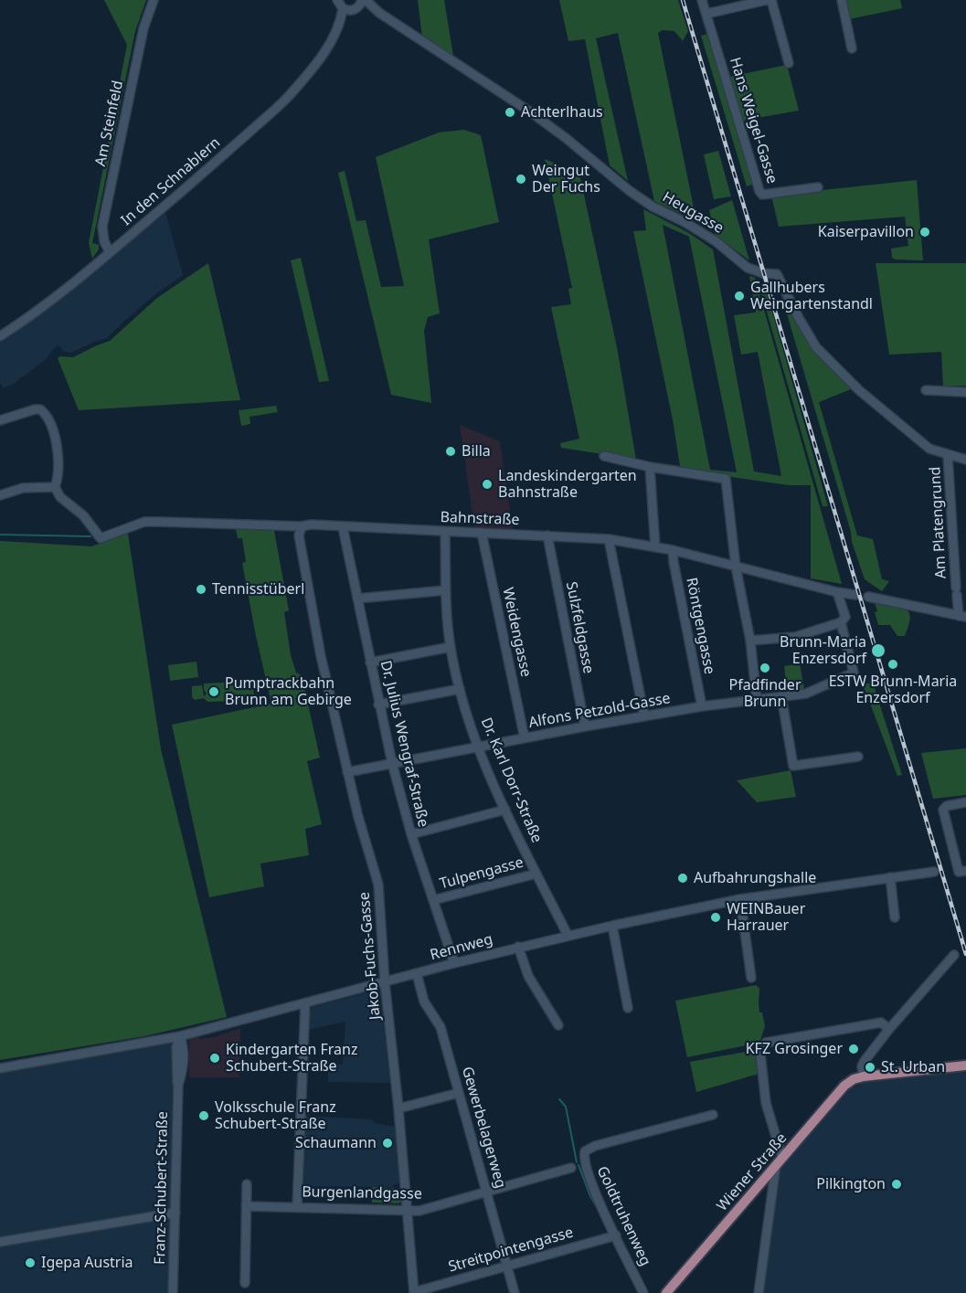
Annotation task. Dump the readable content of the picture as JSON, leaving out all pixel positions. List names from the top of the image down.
{
  "streets": {
    "main road": ["Wiener Straße"],
    "street": [
      "Hans Weigel-Gasse",
      "Am Steinfeld",
      "In den Schnablern",
      "Heugasse",
      "Bahnstraße",
      "Am Platengrund",
      "Röntgengasse",
      "Sulzfeldgasse",
      "Weidengasse",
      "Alfons Petzold-Gasse",
      "Dr. Julius Wengraf-Straße",
      "Dr. Karl Dorr-Straße",
      "Tulpengasse",
      "Rennweg",
      "Jakob-Fuchs-Gasse",
      "Gewerbelagerweg",
      "Franz-Schubert-Straße",
      "Burgenlandgasse",
      "Goldtruhenweg",
      "Streitpointengasse"
    ]
  },
  "crossings": [
    ["Am Steinfeld", "In den Schnablern"],
    ["In den Schnablern", "Heugasse"],
    ["Heugasse", "Am Platengrund"],
    ["Bahnstraße", "Röntgengasse"],
    ["Bahnstraße", "Sulzfeldgasse"],
    ["Bahnstraße", "Weidengasse"],
    ["Bahnstraße", "Dr. Julius Wengraf-Straße"],
    ["Bahnstraße", "Dr. Karl Dorr-Straße"],
    ["Bahnstraße", "Jakob-Fuchs-Gasse"],
    ["Röntgengasse", "Alfons Petzold-Gasse"],
    ["Sulzfeldgasse", "Alfons Petzold-Gasse"],
    ["Weidengasse", "Alfons Petzold-Gasse"],
    ["Alfons Petzold-Gasse", "Dr. Julius Wengraf-Straße"],
    ["Alfons Petzold-Gasse", "Dr. Karl Dorr-Straße"],
    ["Alfons Petzold-Gasse", "Jakob-Fuchs-Gasse"],
    ["Dr. Julius Wengraf-Straße", "Tulpengasse"],
    ["Dr. Julius Wengraf-Straße", "Rennweg"],
    ["Dr. Karl Dorr-Straße", "Tulpengasse"],
    ["Dr. Karl Dorr-Straße", "Rennweg"],
    ["Rennweg", "Jakob-Fuchs-Gasse"],
    ["Rennweg", "Gewerbelagerweg"],
    ["Rennweg", "Franz-Schubert-Straße"],
    ["Jakob-Fuchs-Gasse", "Burgenlandgasse"],
    ["Jakob-Fuchs-Gasse", "Streitpointengasse"],
    ["Gewerbelagerweg", "Burgenlandgasse"],
    ["Gewerbelagerweg", "Streitpointengasse"],
    ["Goldtruhenweg", "Streitpointengasse"]
  ],
  "places": [
    "Achterlhaus",
    "Weingut Der Fuchs",
    "Kaiserpavillon",
    "Gallhubers Weingartenstandl",
    "Billa",
    "Landeskindergarten Bahnstraße",
    "Tennisstüberl",
    "Brunn-Maria Enzersdorf",
    "ESTW Brunn-Maria Enzersdorf",
    "Pfadfinder Brunn",
    "Pumptrackbahn Brunn am Gebirge",
    "Aufbahrungshalle",
    "WEINBauer Harrauer",
    "KFZ Grosinger",
    "Kindergarten Franz Schubert-Straße",
    "St. Urban",
    "Volksschule Franz Schubert-Straße",
    "Schaumann",
    "Pilkington",
    "Igepa Austria"
  ]
}
